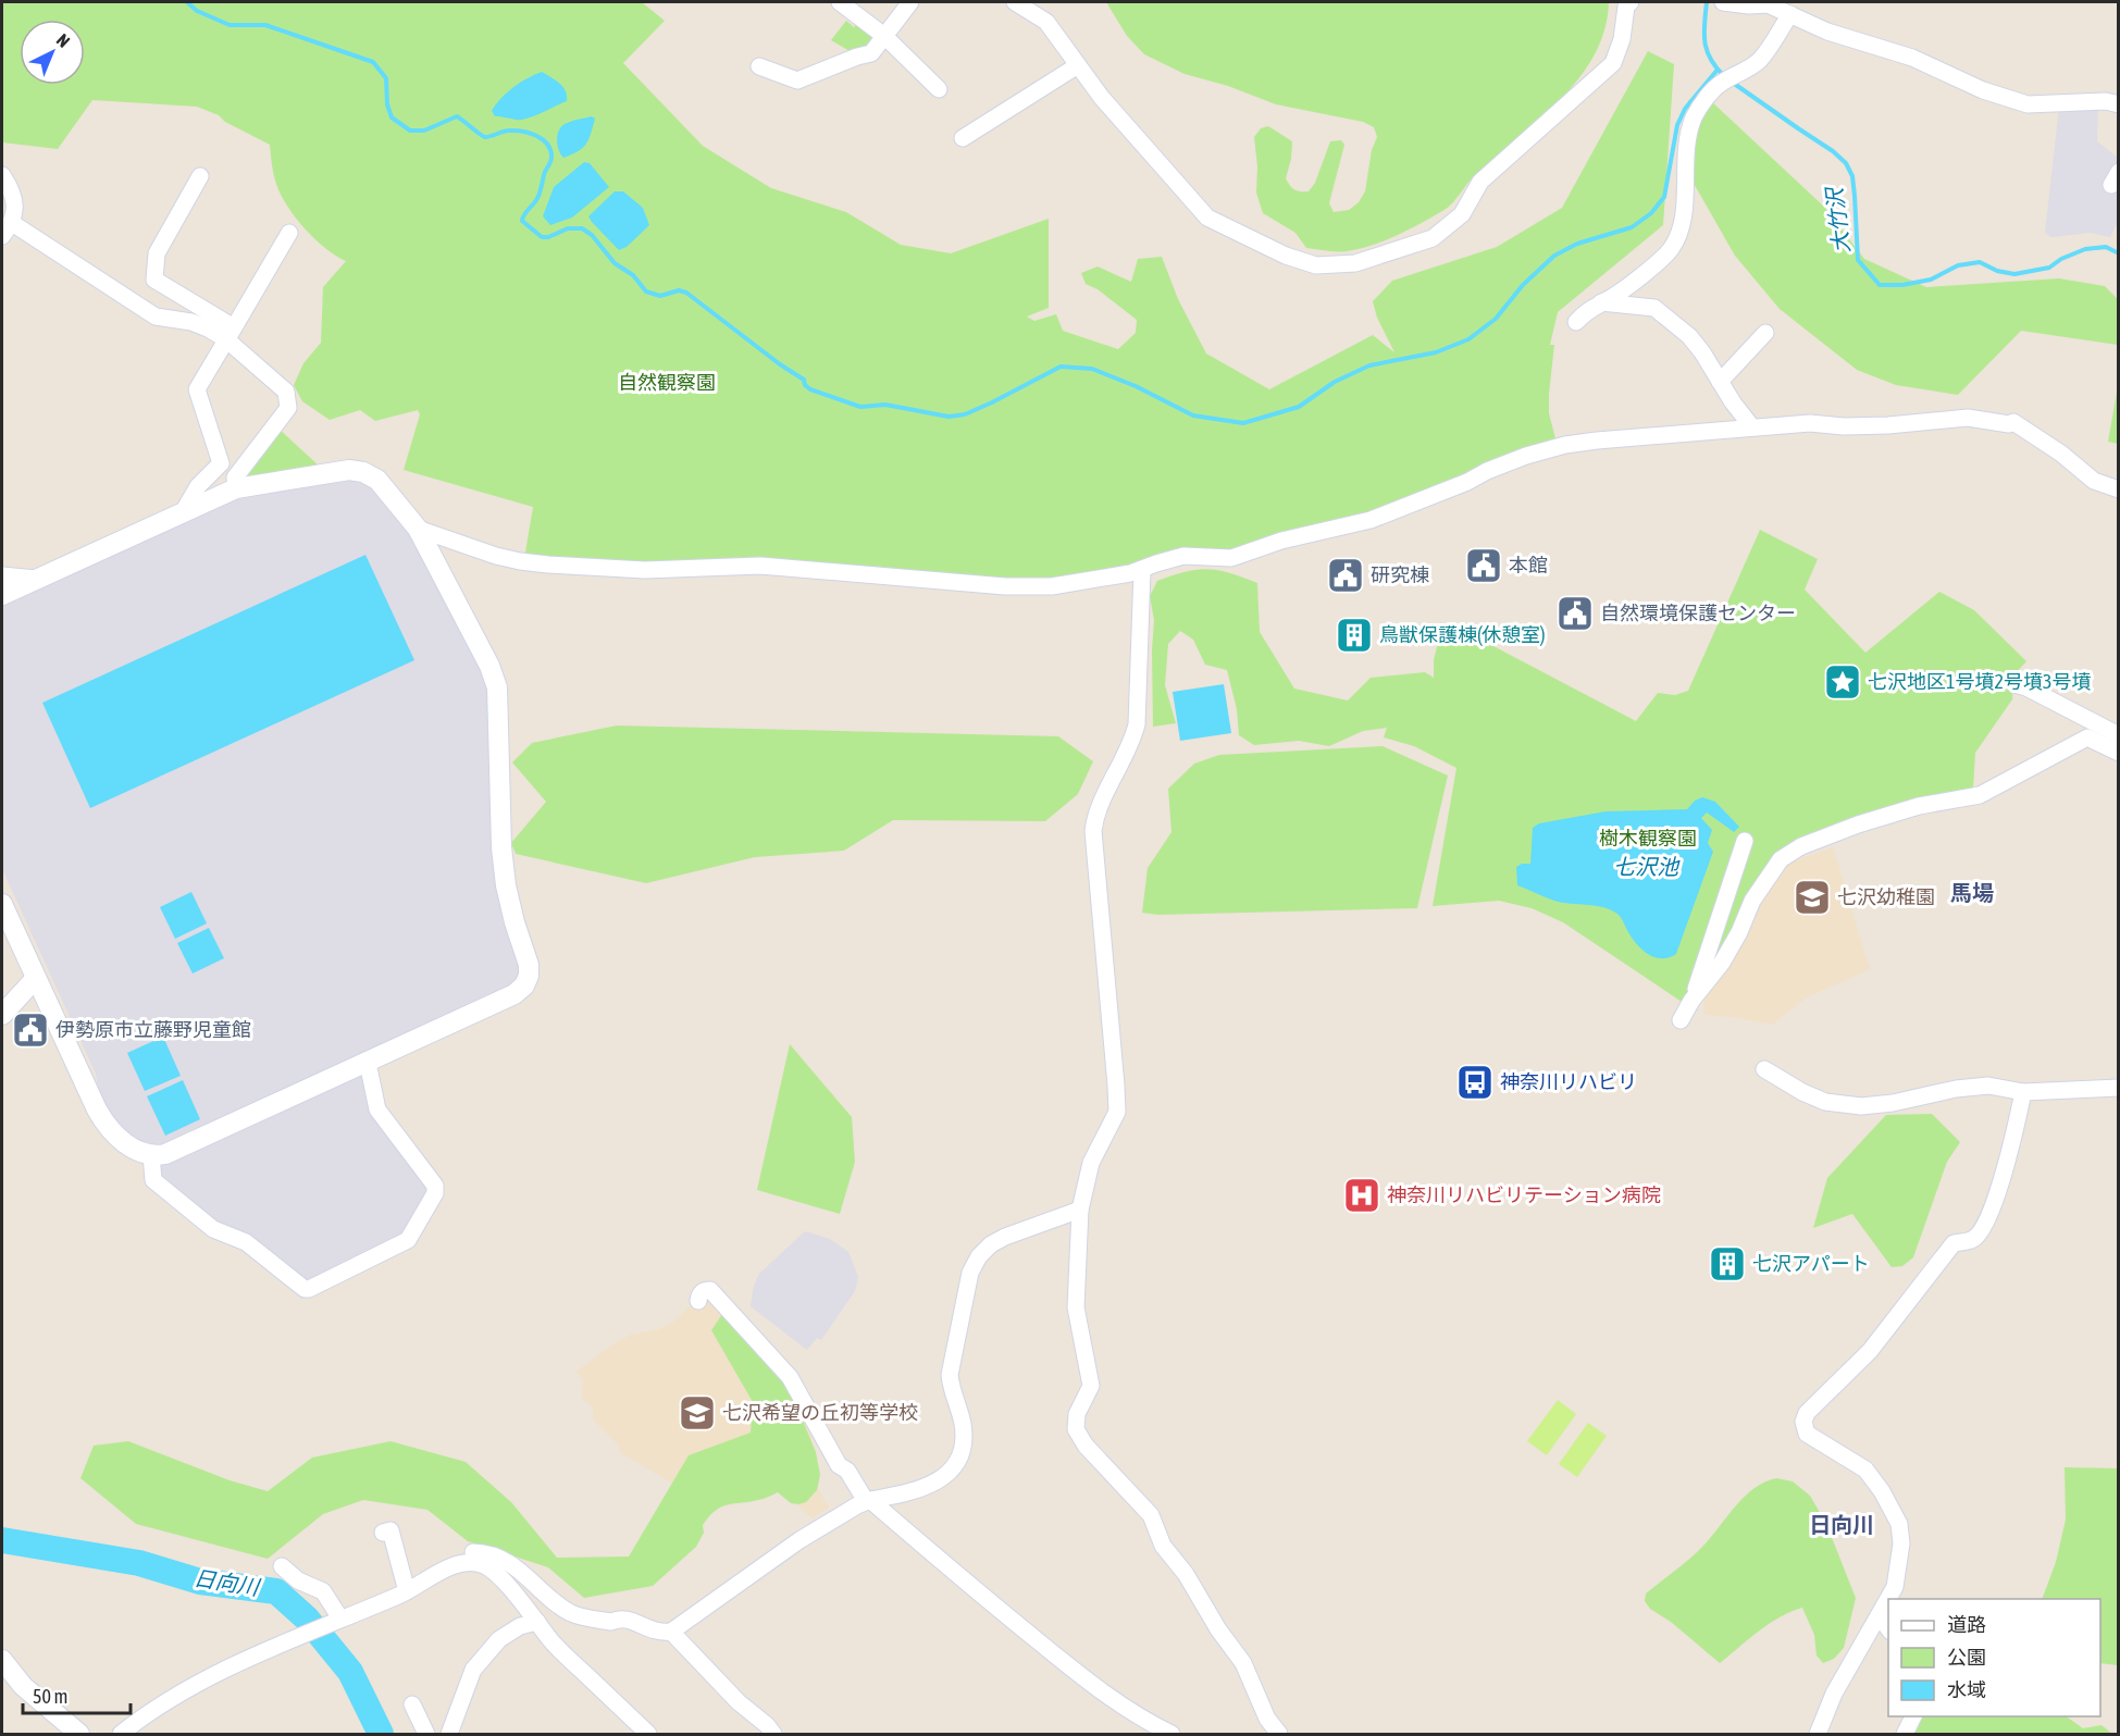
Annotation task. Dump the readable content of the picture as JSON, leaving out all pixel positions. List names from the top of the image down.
{
  "districts": ["馬場", "日向川"],
  "water": ["大竹沢", "七沢池", "日向川"],
  "parks": ["自然観察園", "樹木観察園"],
  "places": {
    "public building": [
      "本館",
      "研究棟",
      "自然環境保護センター",
      "伊勢原市立藤野児童館"
    ],
    "building": ["鳥獣保護棟(休憩室)", "七沢アパート"],
    "place": ["七沢地区1号墳2号墳3号墳"],
    "school or university": ["七沢幼稚園", "七沢希望の丘初等学校"],
    "bus stop": ["神奈川リハビリ"],
    "hospital": ["神奈川リハビリテーション病院"]
  },
  "legend": ["道路", "公園", "水域"],
  "scale_bar": "50 m",
  "north": "top right"
}
